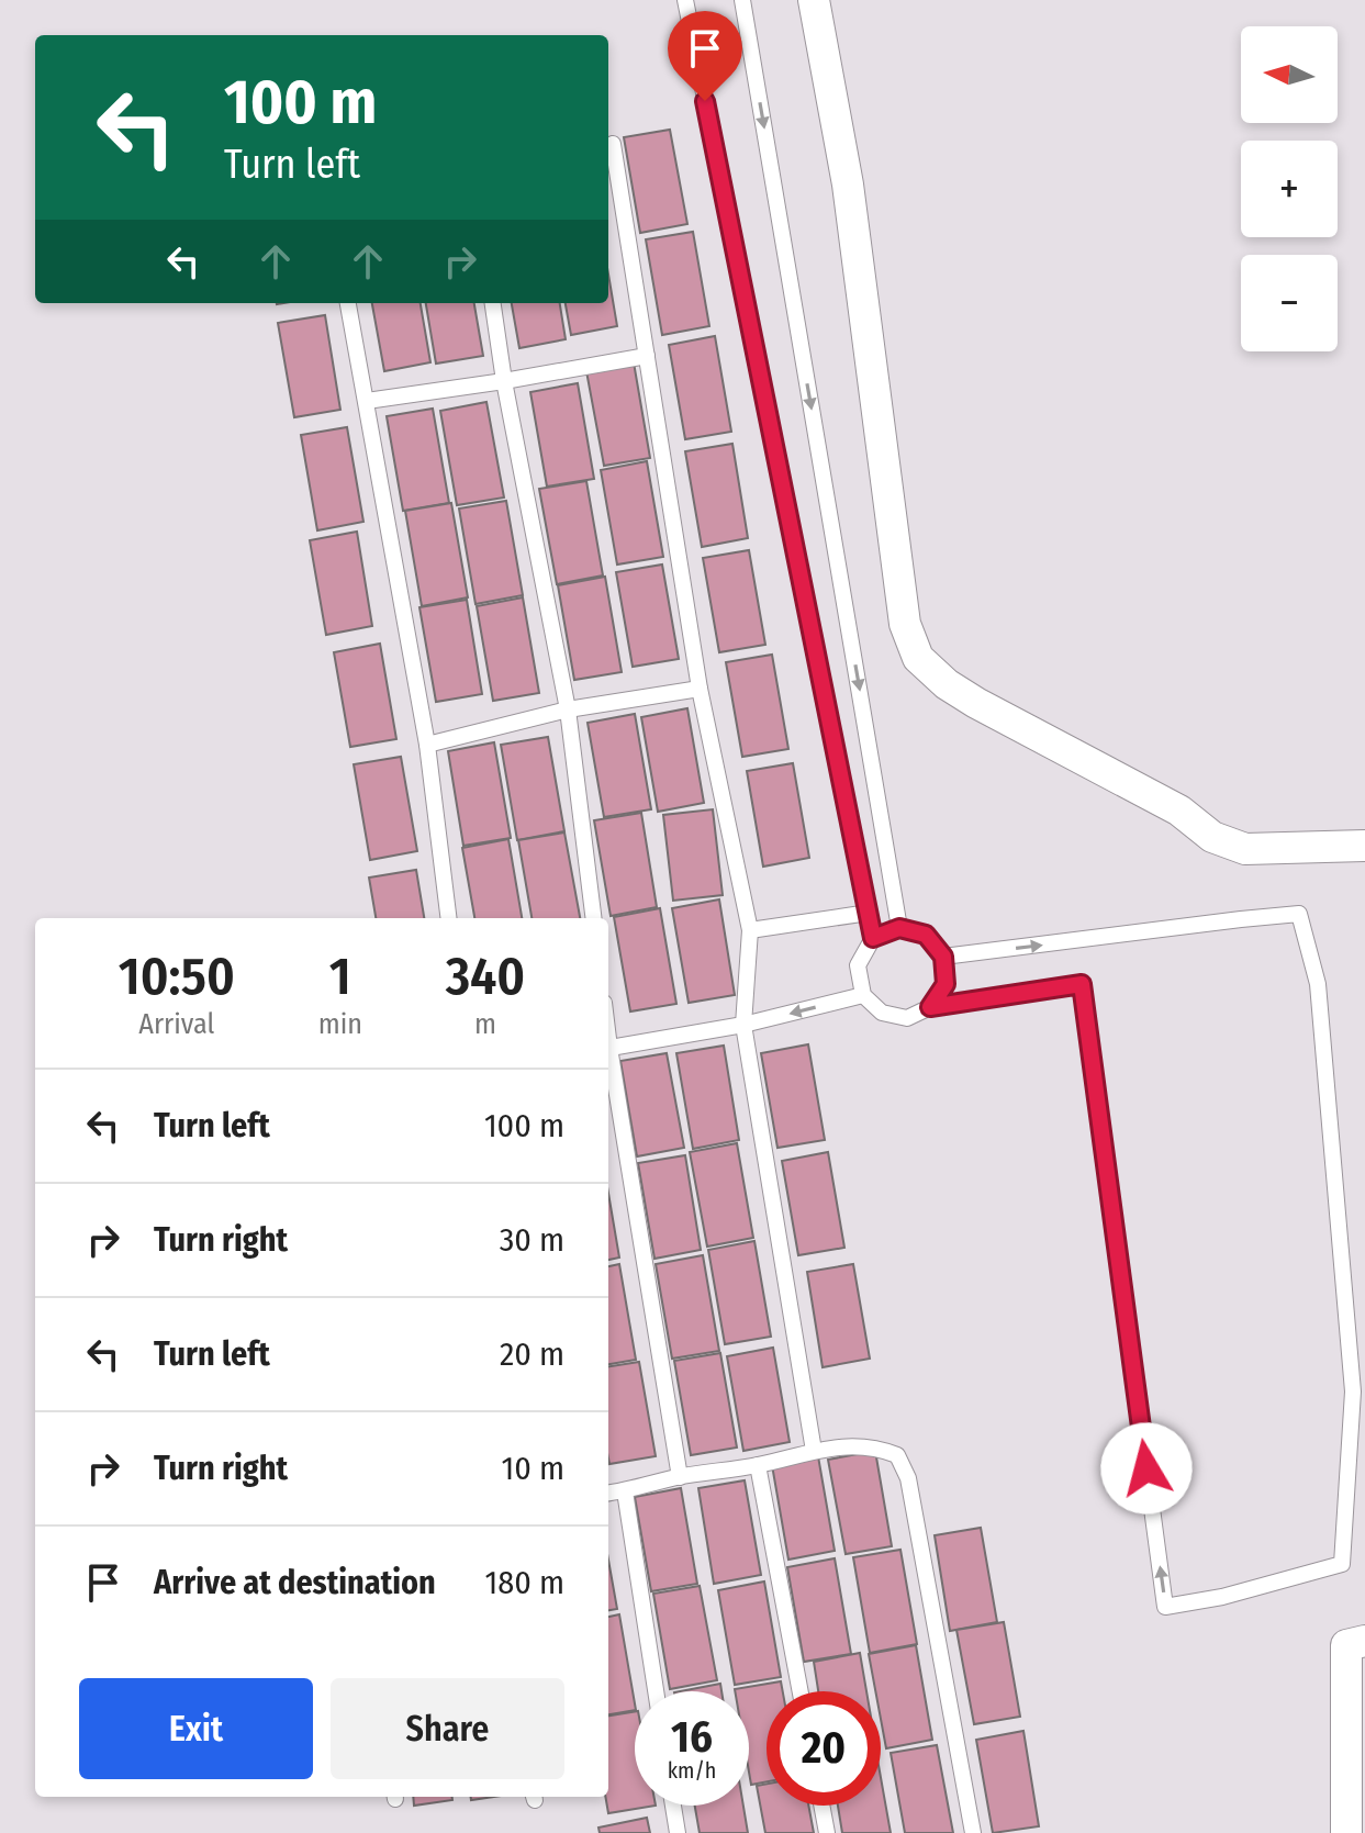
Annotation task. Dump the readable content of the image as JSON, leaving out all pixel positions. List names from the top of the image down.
{
  "north": "left",
  "page": {
    "map_buttons": ["+", "−"],
    "turn": ["100 m", "Turn left"],
    "eta": [
      "10:50",
      "Arrival",
      "1",
      "min",
      "340",
      "m"
    ],
    "list": [
      {
        "name": "Turn left",
        "value": "100 m"
      },
      {
        "name": "Turn right",
        "value": "30 m"
      },
      {
        "name": "Turn left",
        "value": "20 m"
      },
      {
        "name": "Turn right",
        "value": "10 m"
      },
      {
        "name": "Arrive at destination",
        "value": "180 m"
      }
    ],
    "buttons": ["Exit", "Share"],
    "speed": "16 km/h",
    "limit": "20"
  }
}
